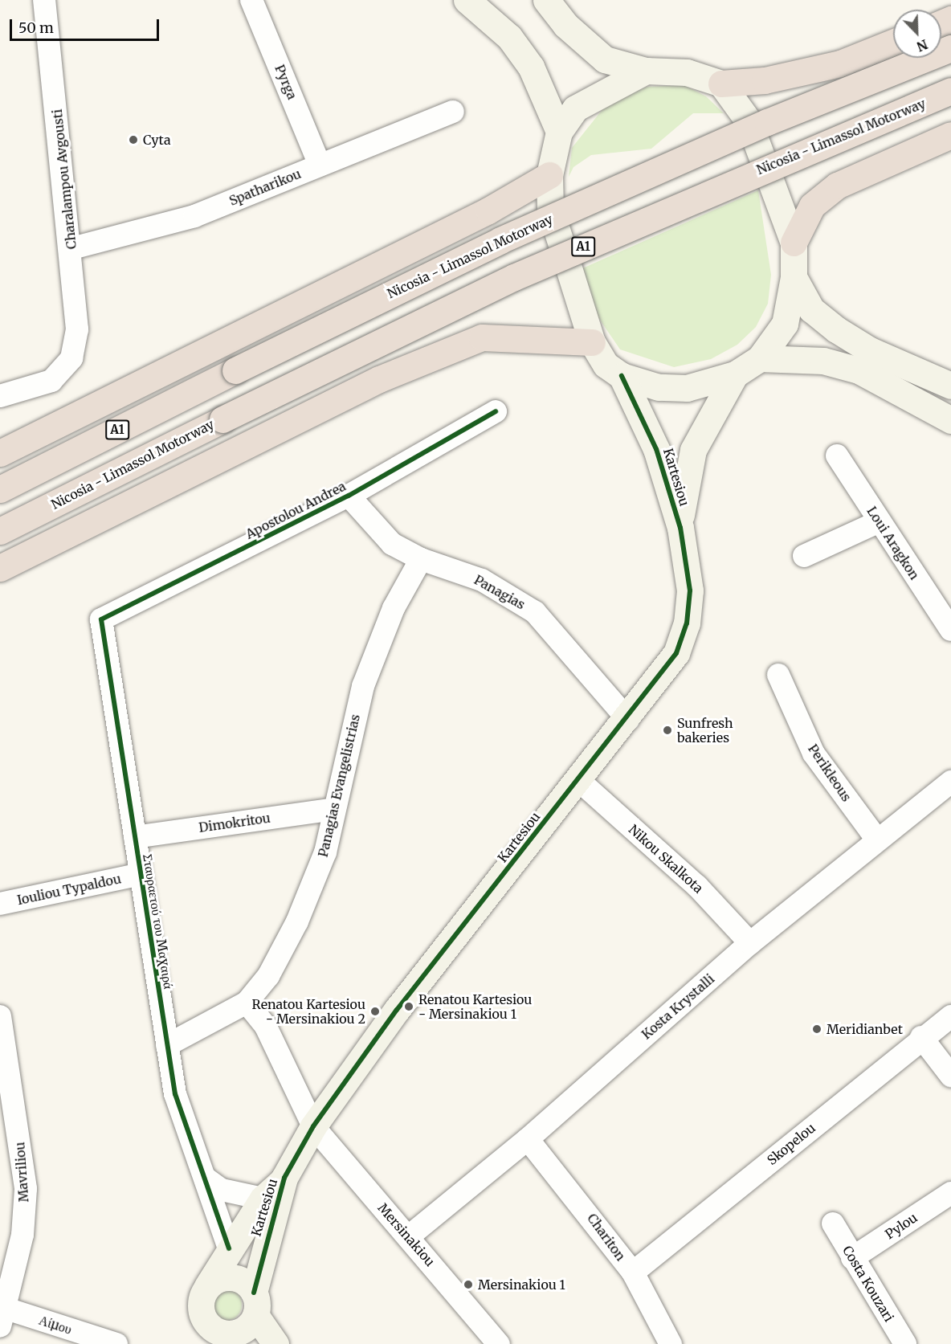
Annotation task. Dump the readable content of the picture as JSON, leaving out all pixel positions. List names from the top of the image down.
{
  "streets": {
    "highway": ["Nicosia - Limassol Motorway", "A1"],
    "street": [
      "Pyrga",
      "Charalampou Avgousti",
      "Spatharikou",
      "Kartesiou",
      "Apostolou Andrea",
      "Loui Aragkon",
      "Panagias",
      "Perikleous",
      "Panagias Evangelistrias",
      "Dimokritou",
      "Nikou Skalkota",
      "Iouliou Typaldou",
      "Σταυραετού του Μαχαιρά",
      "Kosta Krystalli",
      "Skopelou",
      "Mavriliou",
      "Pylou",
      "Mersinakiou",
      "Chariton",
      "Costa Kouzari",
      "Αίμου"
    ]
  },
  "crossings": [
    ["Pyrga", "Spatharikou"],
    ["Charalampou Avgousti", "Spatharikou"],
    ["Kartesiou", "Panagias"],
    ["Kartesiou", "Nikou Skalkota"],
    ["Kartesiou", "Σταυραετού του Μαχαιρά"],
    ["Kartesiou", "Mersinakiou"],
    ["Apostolou Andrea", "Panagias"],
    ["Apostolou Andrea", "Σταυραετού του Μαχαιρά"],
    ["Panagias", "Panagias Evangelistrias"],
    ["Perikleous", "Kosta Krystalli"],
    ["Panagias Evangelistrias", "Dimokritou"],
    ["Panagias Evangelistrias", "Σταυραετού του Μαχαιρά"],
    ["Panagias Evangelistrias", "Mersinakiou"],
    ["Dimokritou", "Σταυραετού του Μαχαιρά"],
    ["Nikou Skalkota", "Kosta Krystalli"],
    ["Iouliou Typaldou", "Σταυραετού του Μαχαιρά"],
    ["Kosta Krystalli", "Mersinakiou"],
    ["Kosta Krystalli", "Chariton"],
    ["Skopelou", "Chariton"],
    ["Mavriliou", "Αίμου"],
    ["Pylou", "Costa Kouzari"]
  ],
  "places": [
    "Cyta",
    "Sunfresh bakeries",
    "Renatou Kartesiou - Mersinakiou 1",
    "Renatou Kartesiou - Mersinakiou 2",
    "Meridianbet",
    "Mersinakiou 1"
  ],
  "scale_bar": "50 m",
  "north": "bottom right"
}
